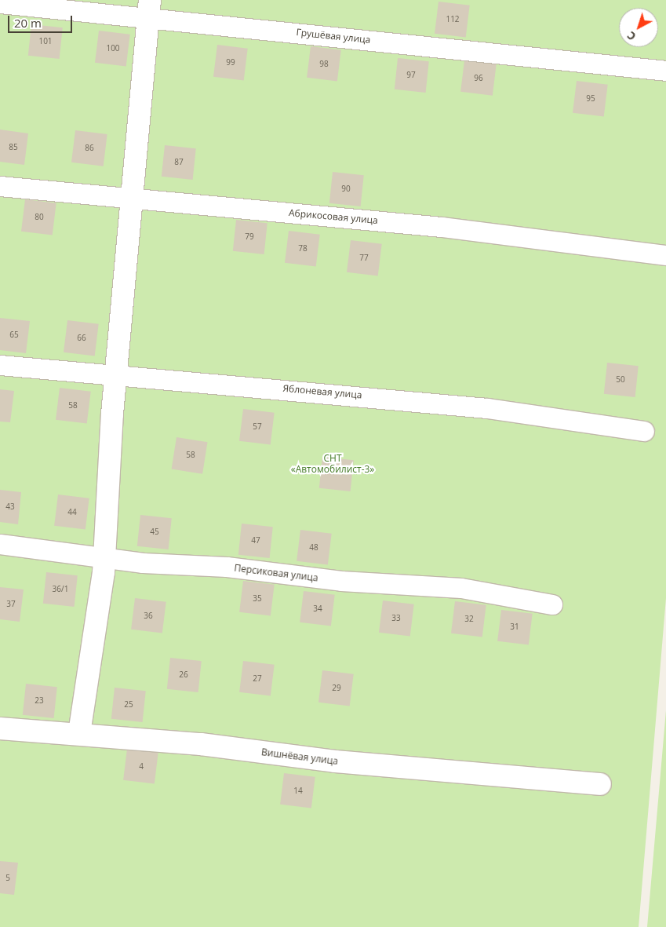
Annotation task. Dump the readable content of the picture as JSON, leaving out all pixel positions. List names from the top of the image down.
{
  "streets": {
    "street": [
      "Грушёвая улица",
      "Абрикосовая улица",
      "Яблоневая улица",
      "Персиковая улица",
      "Вишнёвая улица"
    ]
  },
  "parks": ["СНТ «Автомобилист-3»"],
  "house_numbers": [
    "112",
    "101",
    "100",
    "99",
    "98",
    "97",
    "96",
    "95",
    "85",
    "86",
    "87",
    "90",
    "80",
    "79",
    "78",
    "77",
    "65",
    "66",
    "50",
    "58",
    "57",
    "58",
    "43",
    "44",
    "45",
    "47",
    "48",
    "36/1",
    "35",
    "37",
    "34",
    "36",
    "33",
    "32",
    "31",
    "26",
    "27",
    "29",
    "23",
    "25",
    "4",
    "14",
    "5"
  ],
  "scale_bar": "20 m",
  "north": "bottom left"
}
